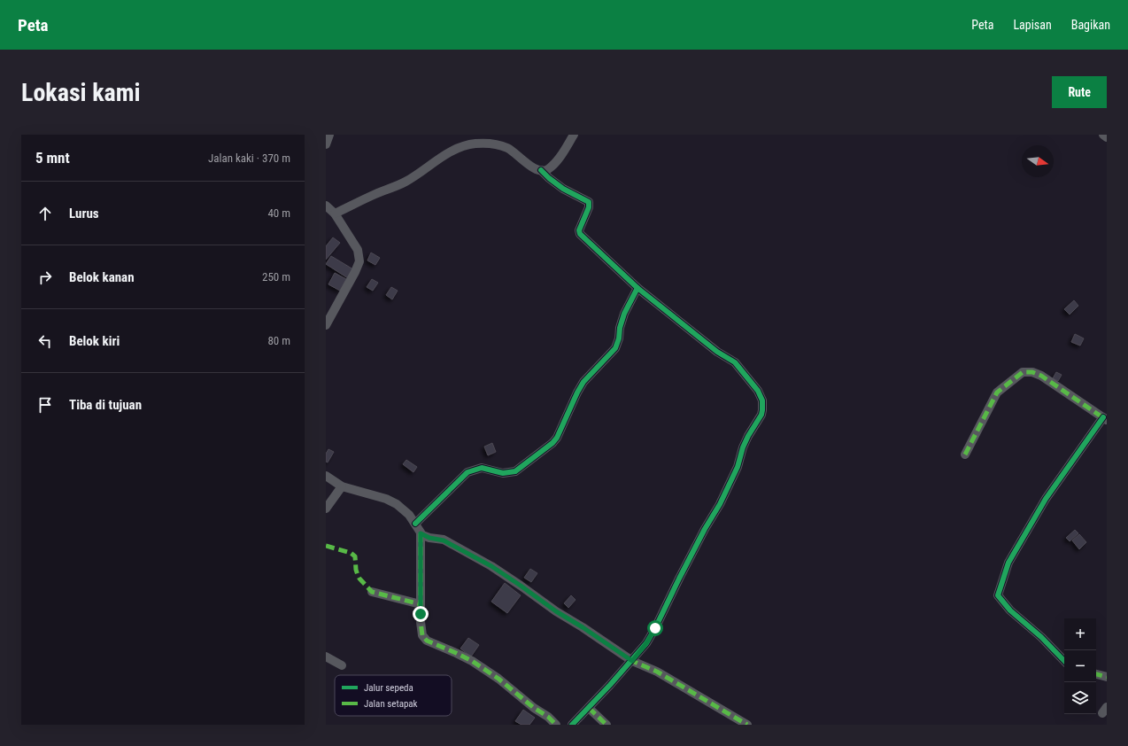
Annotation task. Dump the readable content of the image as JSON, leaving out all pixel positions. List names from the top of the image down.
{
  "legend": ["Jalur sepeda", "Jalan setapak"],
  "north": "right",
  "page": {
    "header": "Peta",
    "nav": ["Peta", "Lapisan", "Bagikan"],
    "buttons": "Rute",
    "title": "Lokasi kami",
    "heading": ["5 mnt", "Jalan kaki · 370 m"],
    "list": [
      ["Lurus", "40 m"],
      ["Belok kanan", "250 m"],
      ["Belok kiri", "80 m"],
      "Tiba di tujuan"
    ],
    "map_buttons": ["+", "−"]
  }
}
